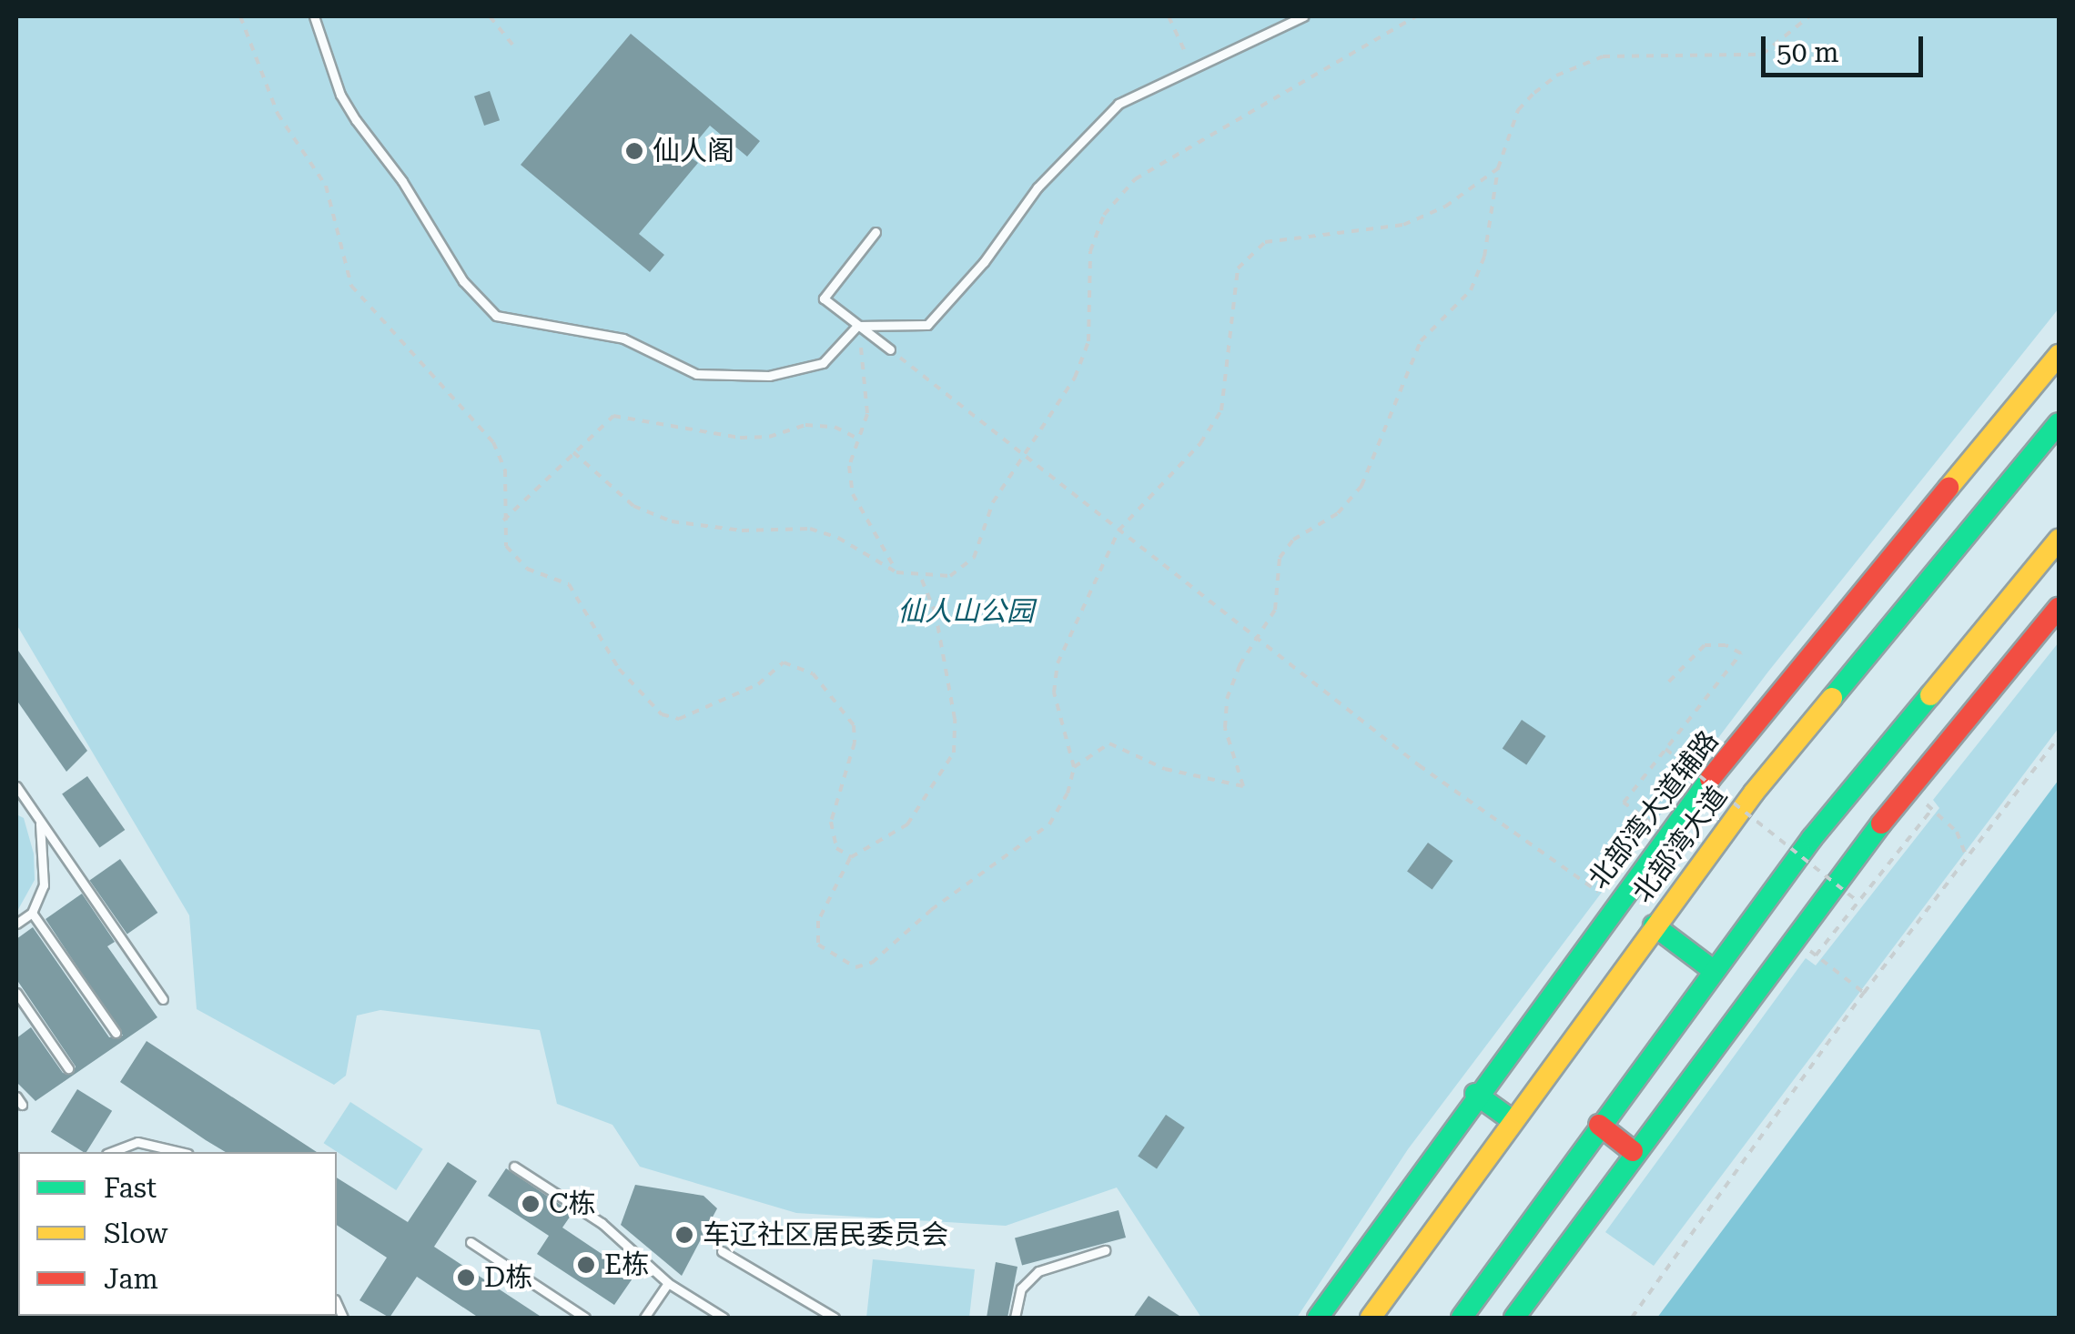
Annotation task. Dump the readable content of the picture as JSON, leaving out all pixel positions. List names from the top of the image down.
{
  "streets": {
    "main road": ["北部湾大道辅路", "北部湾大道"]
  },
  "parks": ["仙人山公园"],
  "places": [
    "仙人阁",
    "C栋",
    "车辽社区居民委员会",
    "E栋",
    "D栋"
  ],
  "legend": ["Fast", "Slow", "Jam"],
  "scale_bar": "50 m"
}
